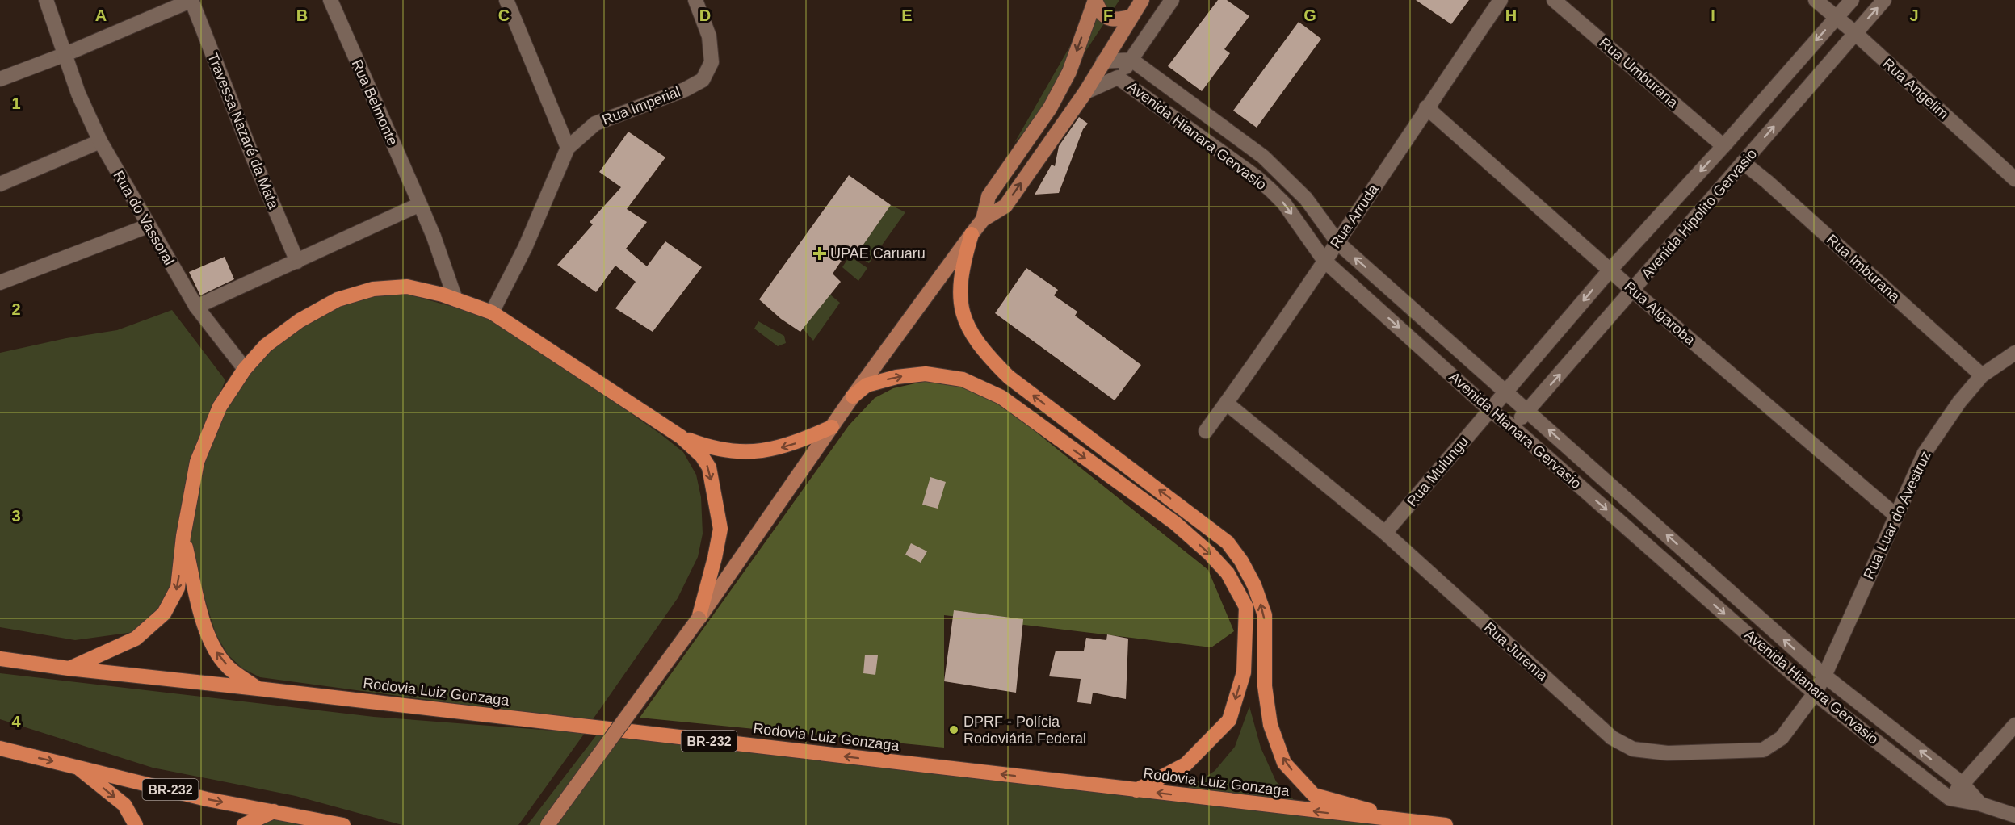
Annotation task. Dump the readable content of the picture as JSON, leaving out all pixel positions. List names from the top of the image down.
{
  "streets": {
    "highway": ["Rodovia Luiz Gonzaga", "BR-232"],
    "street": [
      "Rua Umburana",
      "Rua Angelim",
      "Rua Belmonte",
      "Rua Imperial",
      "Travessa Nazaré da Mata",
      "Avenida Hianara Gervasio",
      "Avenida Hipolito Gervasio",
      "Rua Arruda",
      "Rua do Vassoral",
      "Rua Imburana",
      "Rua Algaroba",
      "Rua Mulungu",
      "Rua Luar do Avestruz",
      "Rua Jurema"
    ]
  },
  "crossings": [
    ["Rua Umburana", "Rua Mulungu"],
    ["Rua Angelim", "Avenida Hipolito Gervasio"],
    ["Rua Angelim", "Rua Mulungu"],
    ["Avenida Hianara Gervasio", "Avenida Hipolito Gervasio"],
    ["Avenida Hianara Gervasio", "Rua Arruda"],
    ["Avenida Hianara Gervasio", "Rua Mulungu"],
    ["Avenida Hianara Gervasio", "Rua Luar do Avestruz"],
    ["Avenida Hianara Gervasio", "Rua Jurema"],
    ["Avenida Hipolito Gervasio", "Rua Imburana"],
    ["Avenida Hipolito Gervasio", "Rua Algaroba"],
    ["Rua Arruda", "Rua Algaroba"],
    ["Rua Arruda", "Rua Jurema"],
    ["Rua Imburana", "Rua Luar do Avestruz"],
    ["Rua Algaroba", "Rua Mulungu"],
    ["Rua Algaroba", "Rua Luar do Avestruz"],
    ["Rua Mulungu", "Rua Jurema"],
    ["Rua Luar do Avestruz", "Rua Jurema"]
  ],
  "one_way": ["Avenida Hipolito Gervasio", "Rua Mulungu", "Rodovia Luiz Gonzaga"],
  "places": {
    "health": ["UPAE Caruaru"],
    "other": ["DPRF - Polícia Rodoviária Federal"]
  },
  "grid": {
    "columns": [
      "A",
      "B",
      "C",
      "D",
      "E",
      "F",
      "G",
      "H",
      "I",
      "J"
    ],
    "rows": [
      "1",
      "2",
      "3",
      "4"
    ]
  }
}
